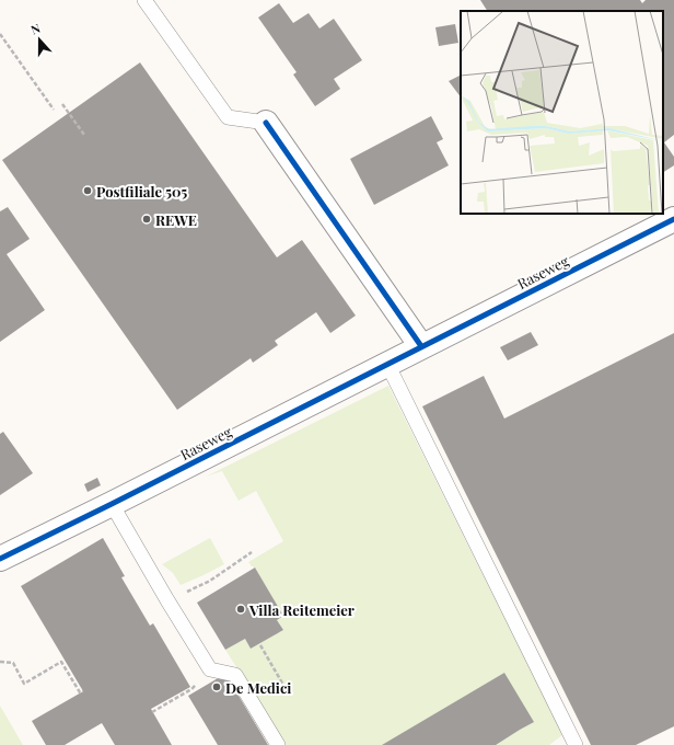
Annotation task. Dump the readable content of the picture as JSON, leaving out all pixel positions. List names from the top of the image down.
{
  "streets": {
    "street": ["Raseweg"]
  },
  "places": [
    "Postfiliale 505",
    "REWE",
    "Villa Reitemeier",
    "De Medici"
  ],
  "north": "top"
}
